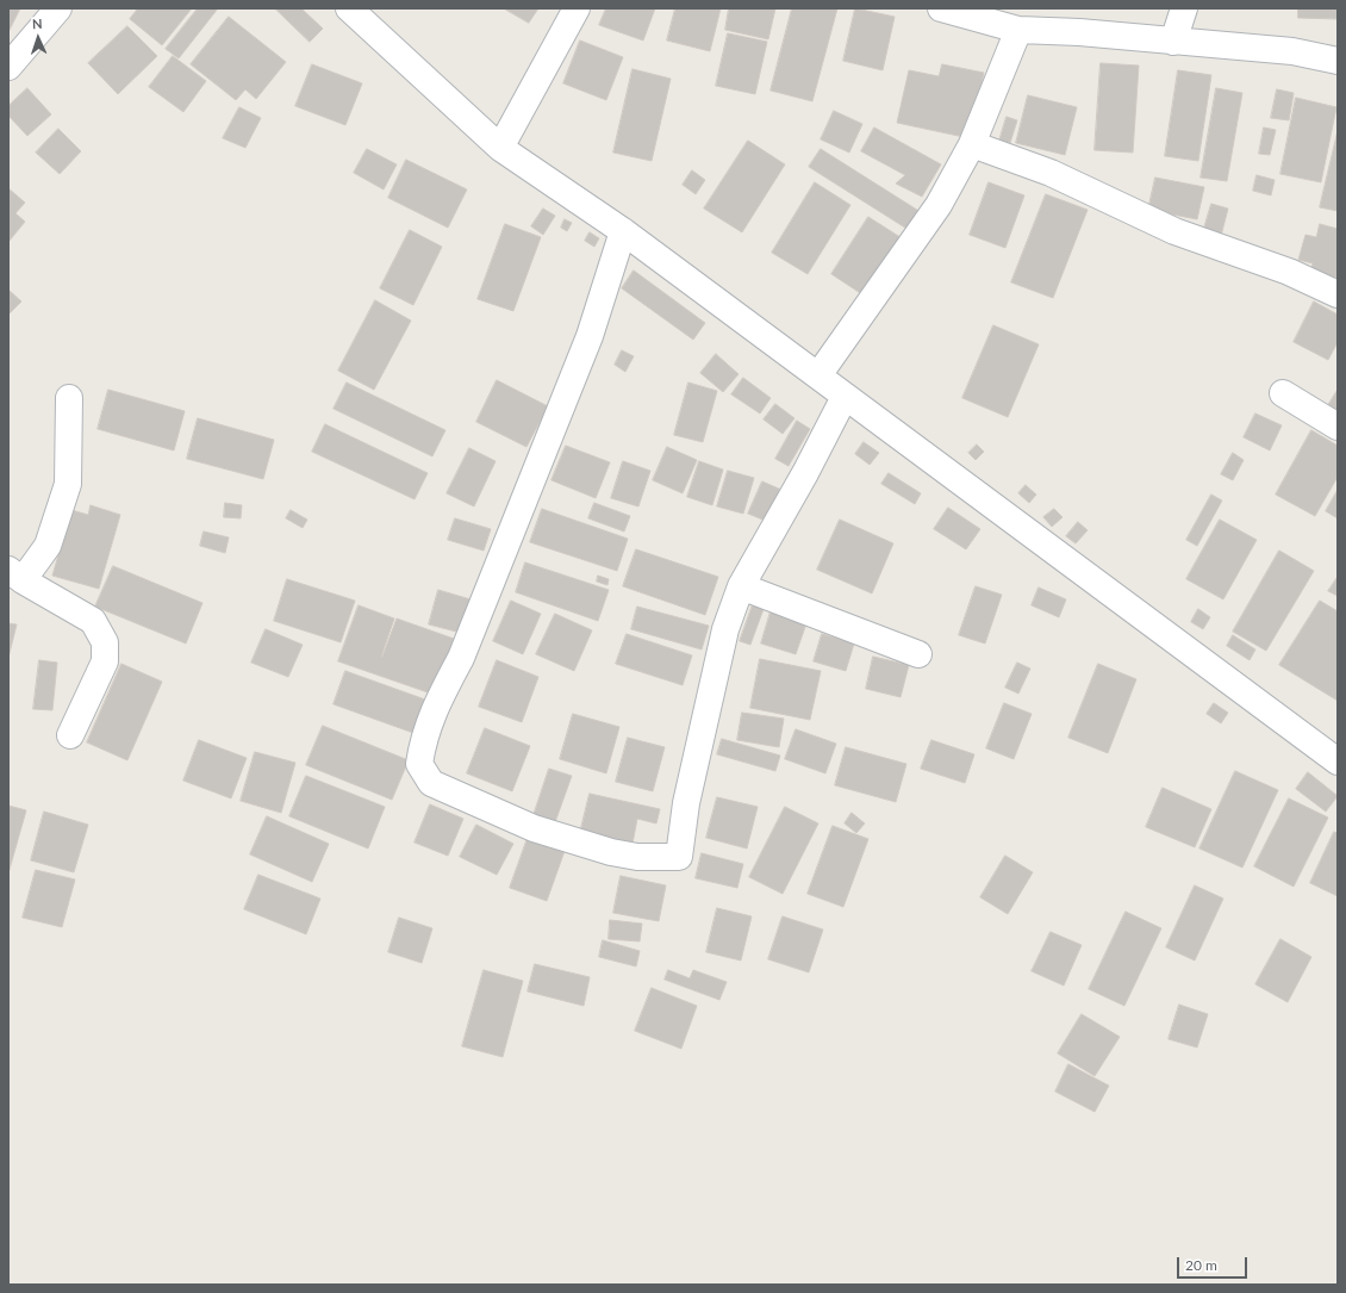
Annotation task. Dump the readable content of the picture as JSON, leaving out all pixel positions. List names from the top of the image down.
{
  "scale_bar": "20 m",
  "north": "top"
}
